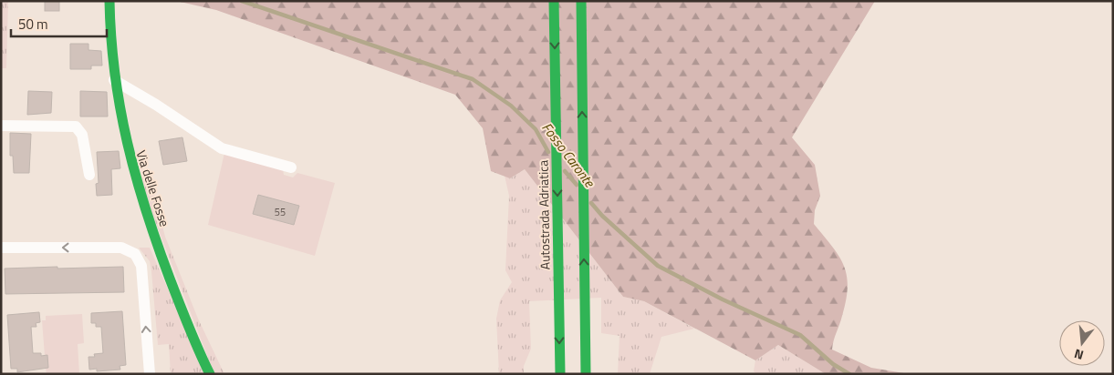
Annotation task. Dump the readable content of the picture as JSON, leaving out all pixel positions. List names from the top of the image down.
{
  "streets": {
    "main road": ["Via delle Fosse", "Autostrada Adriatica"]
  },
  "water": ["Fosso Caronte"],
  "house_numbers": ["55"],
  "scale_bar": "50 m",
  "north": "bottom"
}
